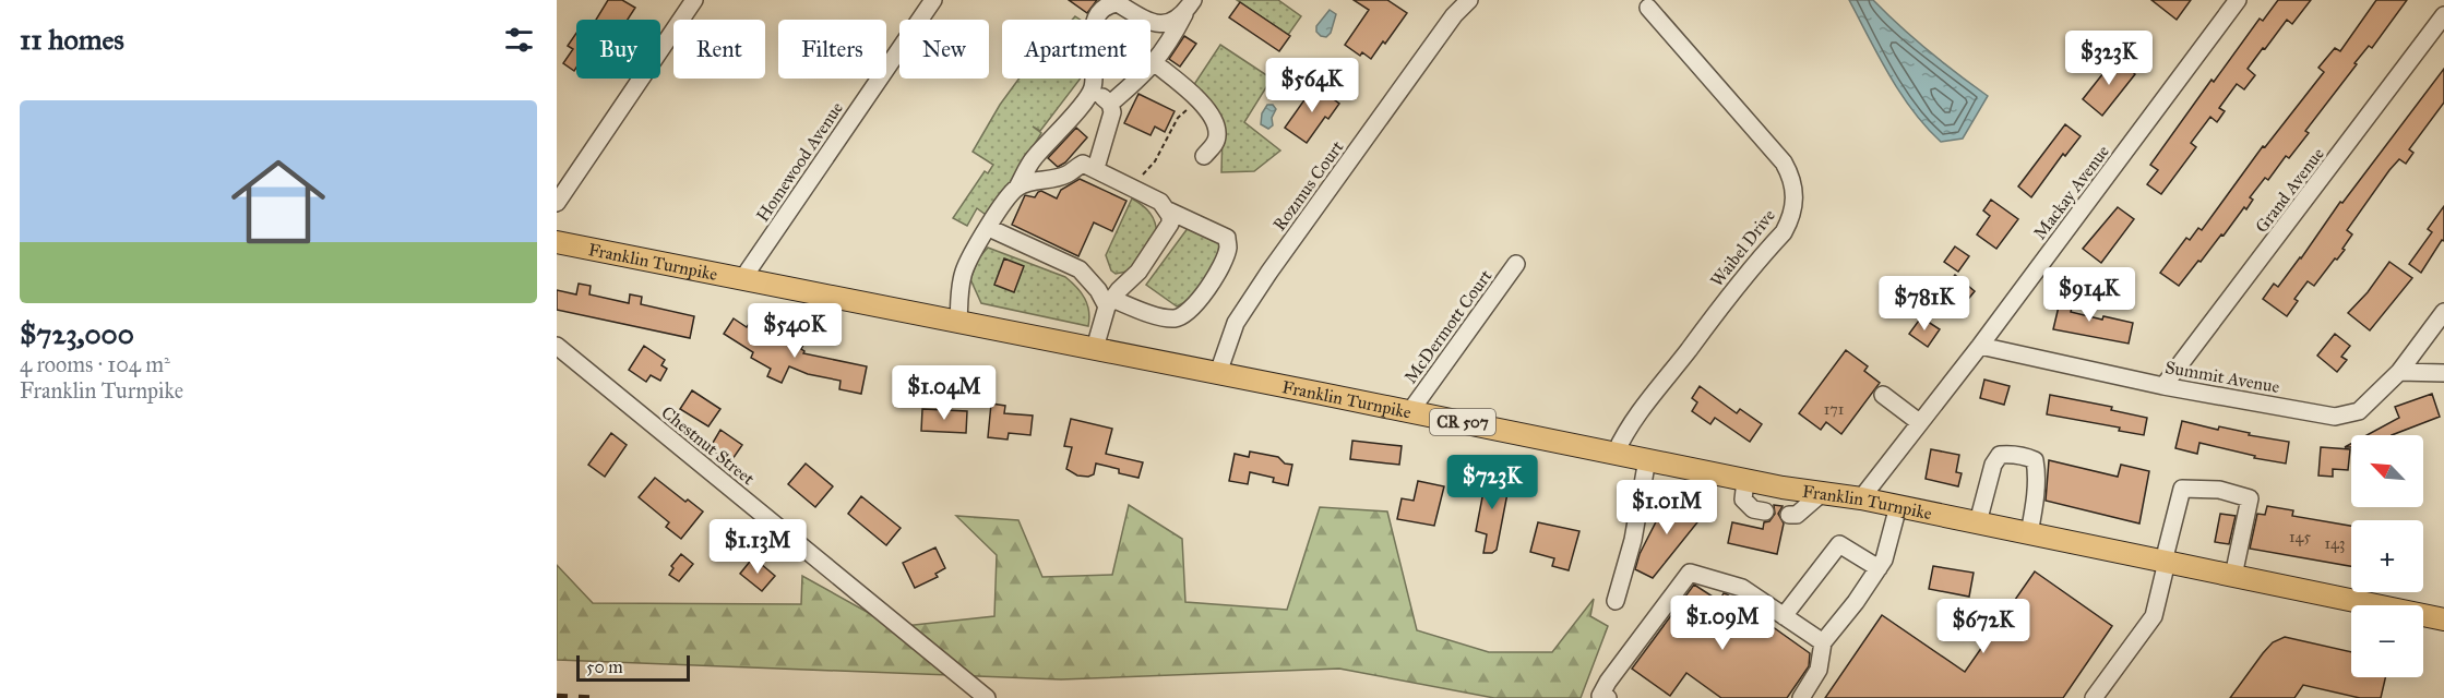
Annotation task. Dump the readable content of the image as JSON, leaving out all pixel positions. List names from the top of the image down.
{
  "streets": {
    "main road": ["Franklin Turnpike", "CR 507"],
    "street": [
      "Homewood Avenue",
      "Rozmus Court",
      "Grand Avenue",
      "Mackay Avenue",
      "Waibel Drive",
      "McDermott Court",
      "Summit Avenue",
      "Chestnut Street"
    ]
  },
  "crossings": [
    ["Homewood Avenue", "Franklin Turnpike"],
    ["Rozmus Court", "Franklin Turnpike"],
    ["Grand Avenue", "Summit Avenue"],
    ["Mackay Avenue", "Franklin Turnpike"],
    ["Mackay Avenue", "Summit Avenue"],
    ["Waibel Drive", "Franklin Turnpike"],
    ["Franklin Turnpike", "McDermott Court"]
  ],
  "house_numbers": ["171", "145", "143"],
  "scale_bar": "50 m",
  "north": "top left",
  "page": {
    "heading": "11 homes",
    "chip": [
      "Buy",
      "Rent",
      "Filters",
      "New",
      "Apartment"
    ],
    "price": [
      "$323K",
      "$564K",
      "$914K",
      "$781K",
      "$540K",
      "$1.04M",
      "$723K",
      "$1.01M",
      "$1.13M",
      "$1.09M",
      "$672K"
    ],
    "list": [
      {
        "name": "$723,000",
        "note": "4 rooms · 104 m² · Franklin Turnpike"
      }
    ],
    "map_buttons": ["+", "−"],
    "scale": "50 m"
  }
}
